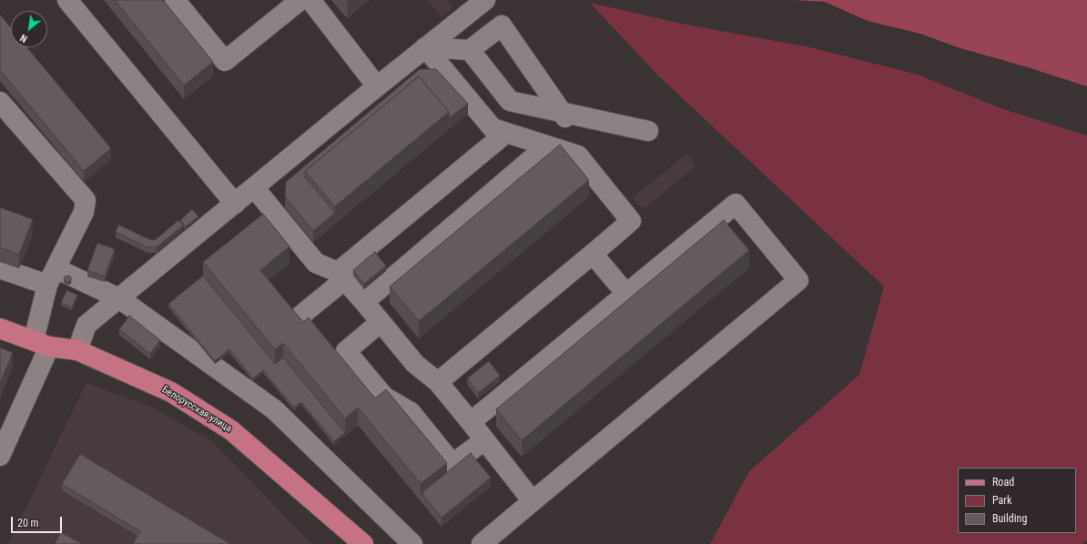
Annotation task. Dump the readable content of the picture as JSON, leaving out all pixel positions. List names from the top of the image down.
{
  "streets": {
    "main road": ["Белорусская улица"]
  },
  "legend": ["Road", "Park", "Building"],
  "scale_bar": "20 m",
  "north": "bottom left"
}
